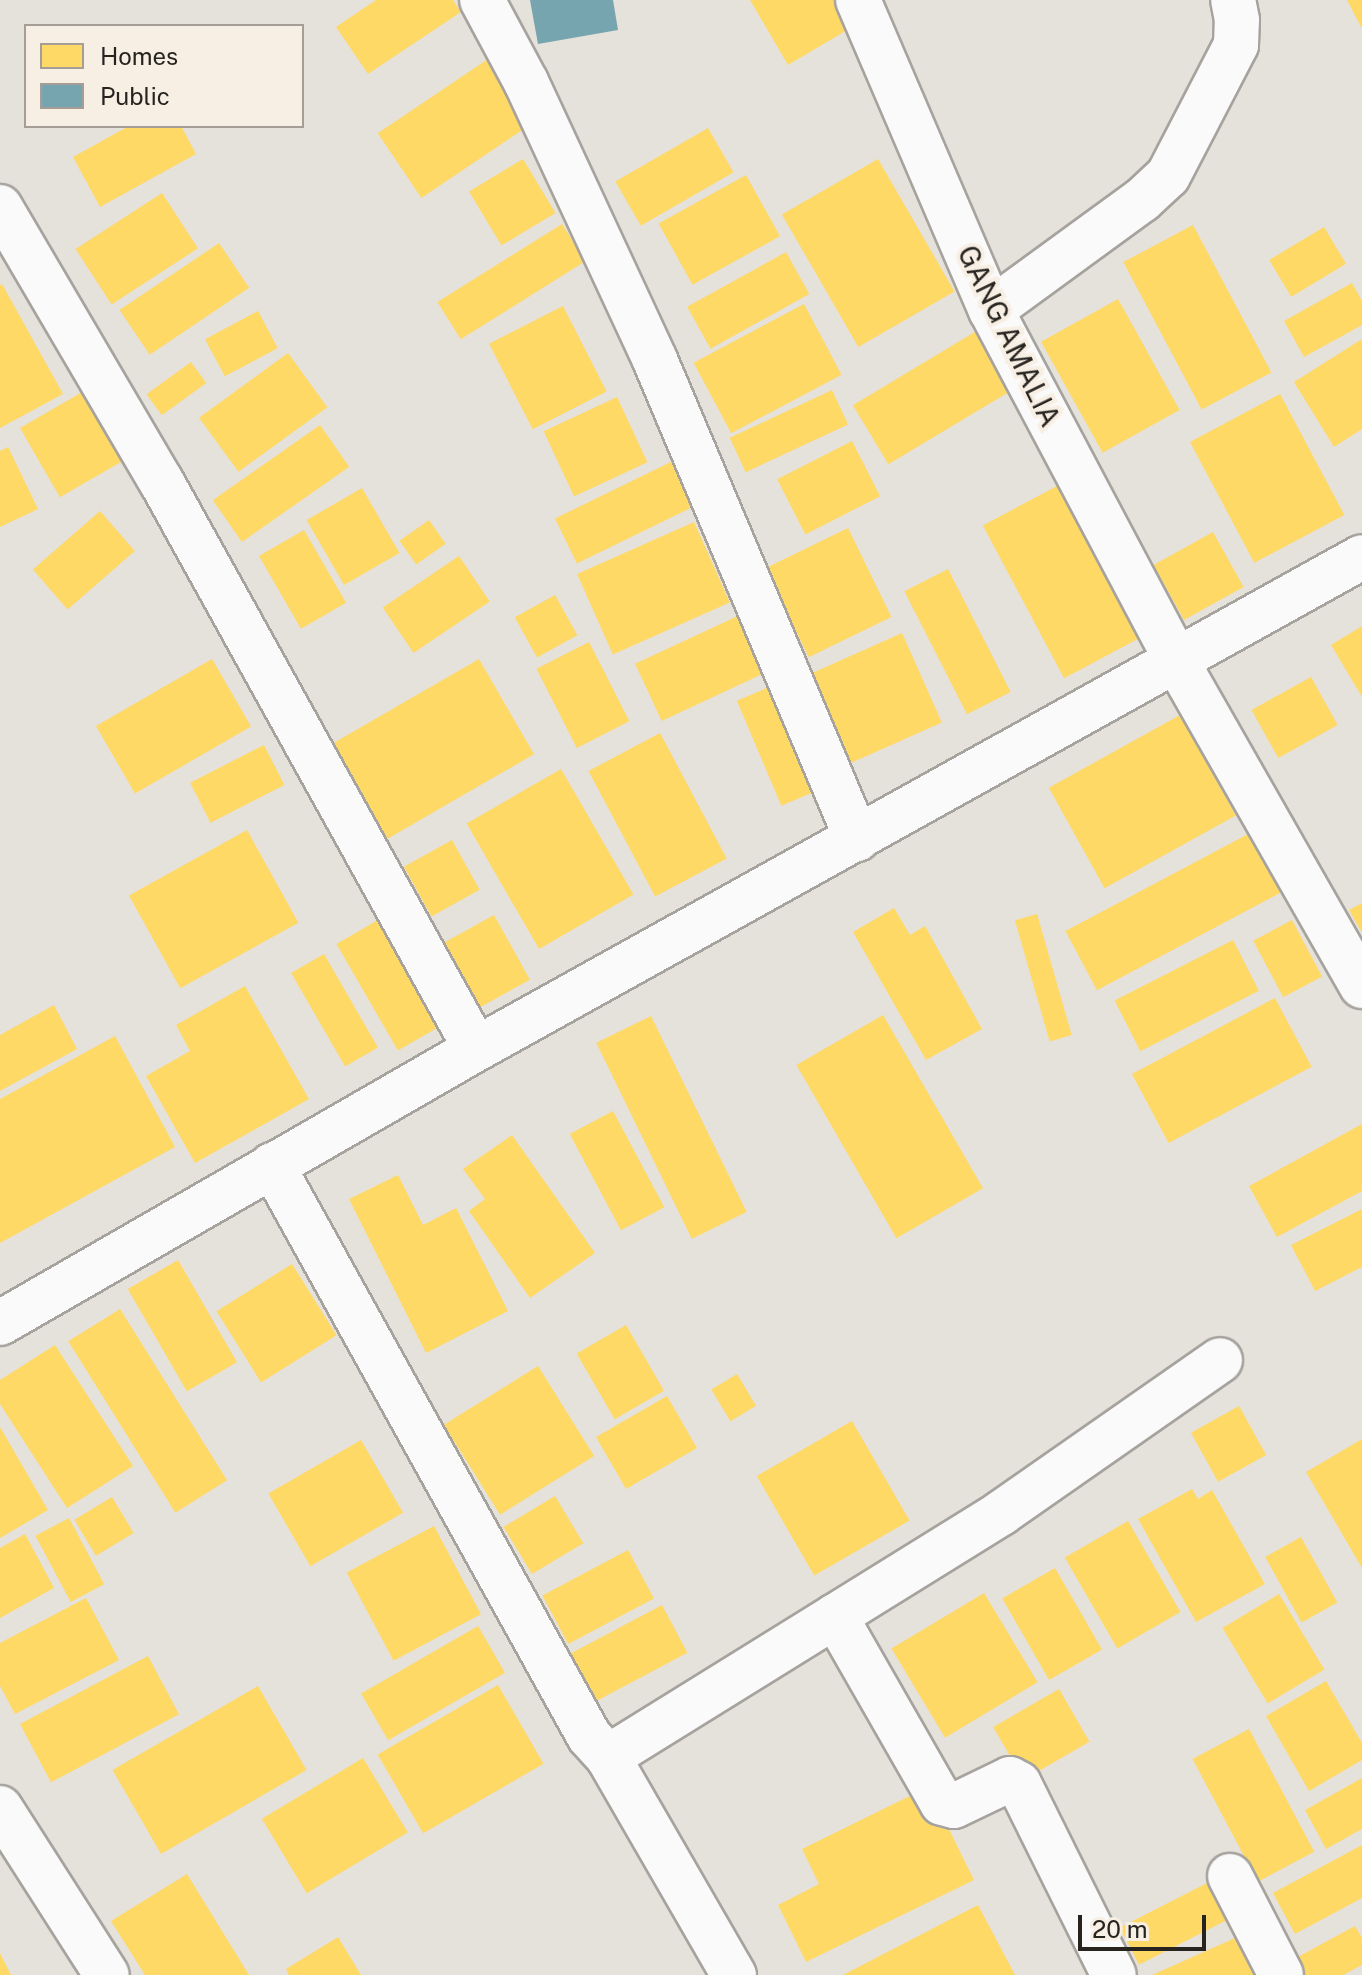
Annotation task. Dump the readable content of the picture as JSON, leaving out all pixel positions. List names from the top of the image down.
{
  "streets": {
    "street": ["GANG AMALIA"]
  },
  "legend": ["Homes", "Public"],
  "scale_bar": "20 m"
}
